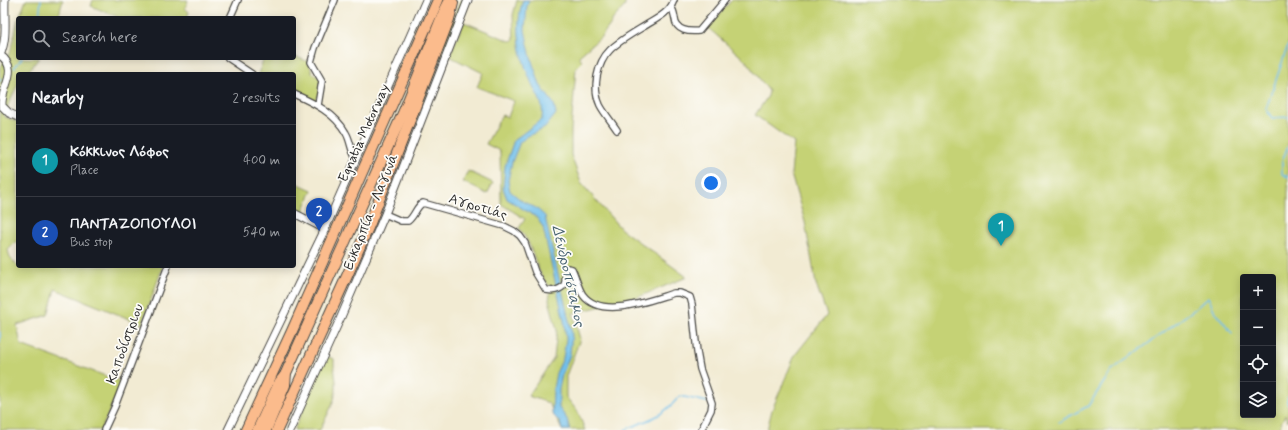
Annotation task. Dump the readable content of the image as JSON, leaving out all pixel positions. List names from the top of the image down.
{
  "streets": {
    "highway": ["Egnatia Motorway"],
    "street": ["Αγροτιάς", "Ευκαρπία - Λαγυνά", "Καποδίστριου"]
  },
  "crossings": [
    ["Αγροτιάς", "Ευκαρπία - Λαγυνά"]
  ],
  "water": ["Δενδροπόταμος"],
  "page": {
    "search": "Search here",
    "heading": ["Nearby", "2 results"],
    "list": [
      {
        "mark": "1",
        "name": "Κόκκινος Λόφος",
        "note": "Place",
        "value": "400 m"
      },
      {
        "mark": "2",
        "name": "ΠΑΝΤΑΖΟΠΟΥΛΟΙ",
        "note": "Bus stop",
        "value": "540 m"
      }
    ],
    "pins": ["2", "1"],
    "map_buttons": ["+", "−"]
  }
}
